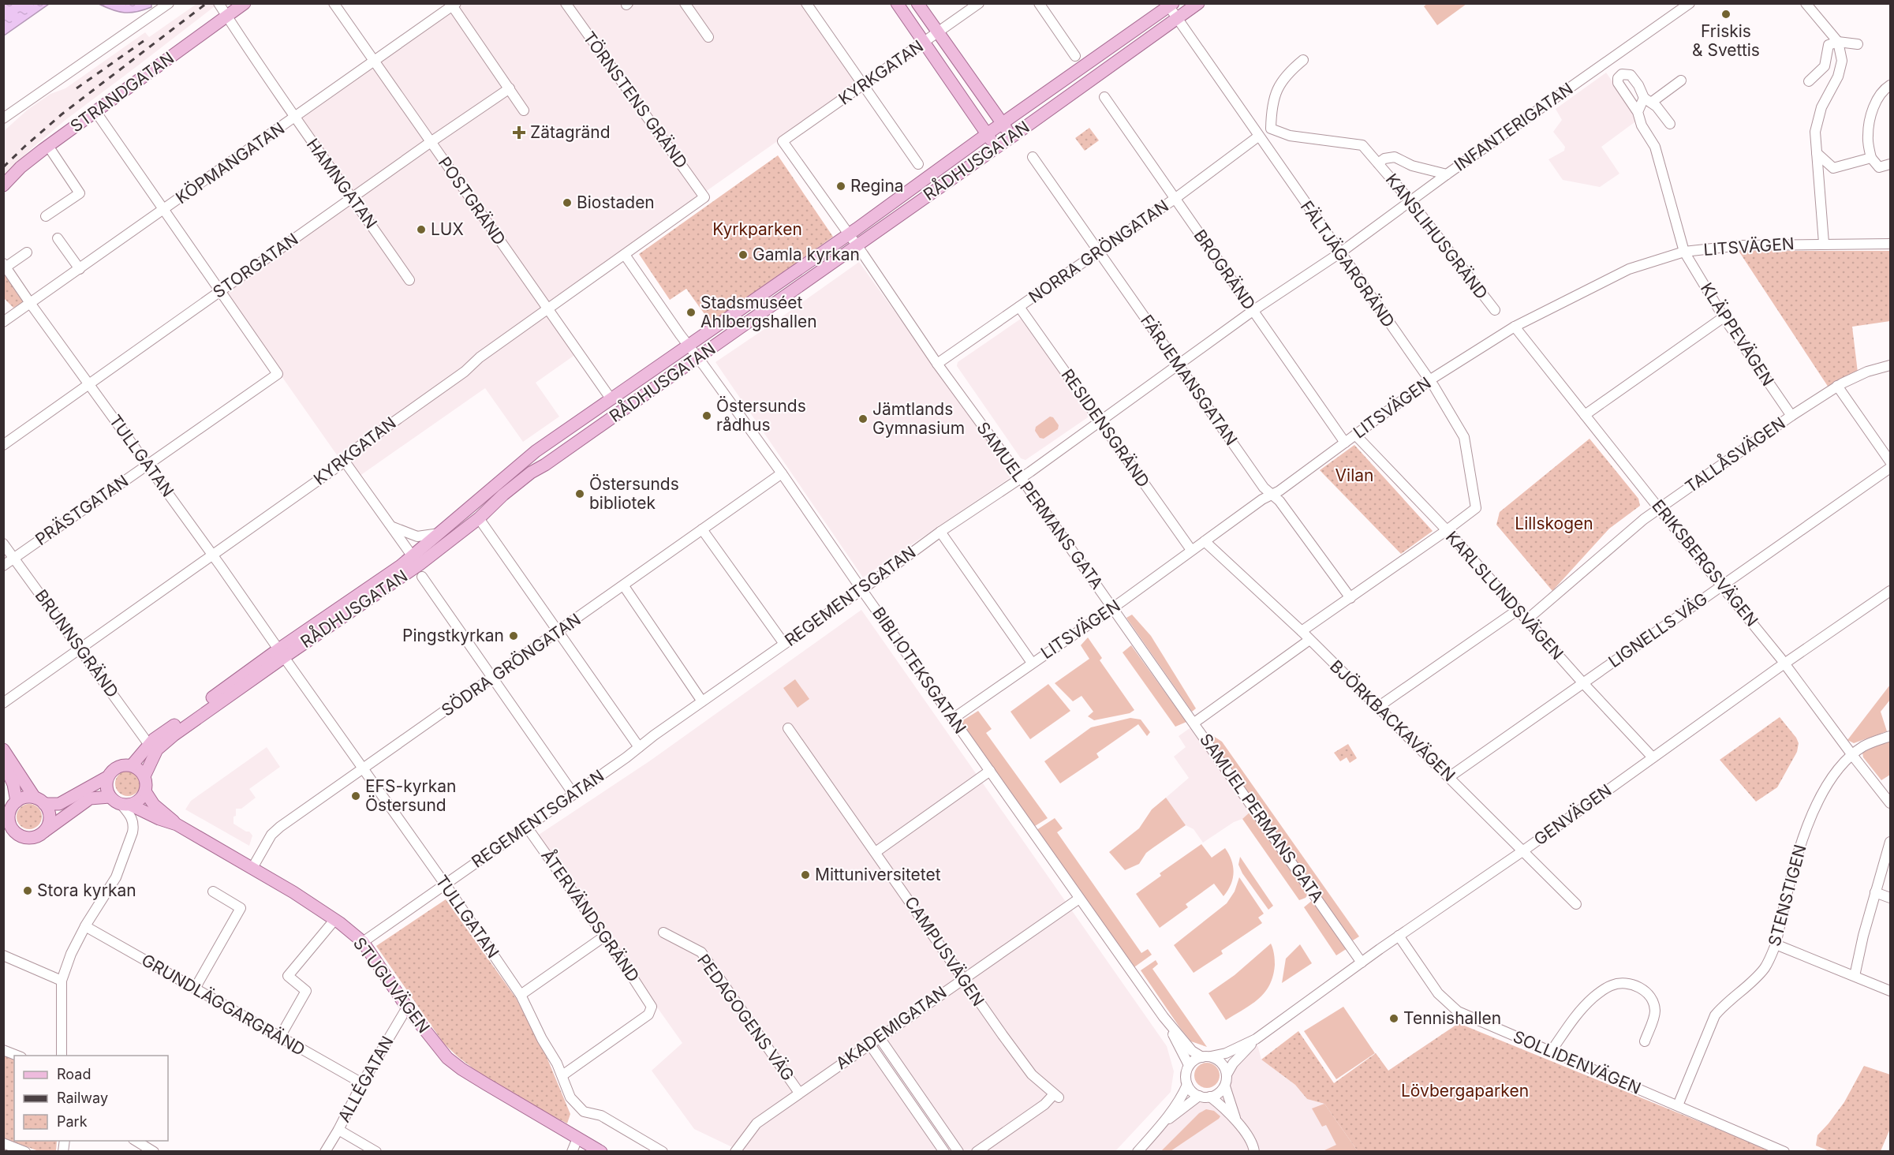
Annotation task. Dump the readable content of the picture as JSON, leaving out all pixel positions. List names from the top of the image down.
{
  "streets": {
    "main road": ["STRANDGATAN", "RÅDHUSGATAN", "STUGUVÄGEN"],
    "street": [
      "KYRKGATAN",
      "TÖRNSTENS GRÄND",
      "INFANTERIGATAN",
      "KÖPMANGATAN",
      "HAMNGATAN",
      "POSTGRÄND",
      "KANSLIHUSGRÄND",
      "LITSVÄGEN",
      "NORRA GRÖNGATAN",
      "FÄLTJÄGARGRÄND",
      "STORGATAN",
      "BROGRÄND",
      "KLÄPPEVÄGEN",
      "FÄRJEMANSGATAN",
      "RESIDENSGRÄND",
      "TALLÅSVÄGEN",
      "TULLGATAN",
      "SAMUEL PERMANS GATA",
      "PRÄSTGATAN",
      "ERIKSBERGSVÄGEN",
      "KARLSLUNDSVÄGEN",
      "REGEMENTSGATAN",
      "LIGNELLS VÄG",
      "BRUNNSGRÄND",
      "SÖDRA GRÖNGATAN",
      "BIBLIOTEKSGATAN",
      "BJÖRKBACKAVÄGEN",
      "GENVÄGEN",
      "STENSTIGEN",
      "ÅTERVÄNDSGRÄND",
      "CAMPUSVÄGEN",
      "GRUNDLÄGGARGRÄND",
      "PEDAGOGENS VÄG",
      "AKADEMIGATAN",
      "SOLLIDENVÄGEN",
      "ALLÉGATAN"
    ]
  },
  "crossings": [
    ["KYRKGATAN", "TÖRNSTENS GRÄND"],
    ["KYRKGATAN", "POSTGRÄND"],
    ["KYRKGATAN", "TULLGATAN"],
    ["KYRKGATAN", "SAMUEL PERMANS GATA"],
    ["KYRKGATAN", "BRUNNSGRÄND"],
    ["KYRKGATAN", "BIBLIOTEKSGATAN"],
    ["STRANDGATAN", "HAMNGATAN"],
    ["INFANTERIGATAN", "KANSLIHUSGRÄND"],
    ["INFANTERIGATAN", "FÄLTJÄGARGRÄND"],
    ["INFANTERIGATAN", "REGEMENTSGATAN"],
    ["RÅDHUSGATAN", "POSTGRÄND"],
    ["RÅDHUSGATAN", "FÄLTJÄGARGRÄND"],
    ["RÅDHUSGATAN", "TULLGATAN"],
    ["RÅDHUSGATAN", "SAMUEL PERMANS GATA"],
    ["RÅDHUSGATAN", "BRUNNSGRÄND"],
    ["RÅDHUSGATAN", "BIBLIOTEKSGATAN"],
    ["RÅDHUSGATAN", "STUGUVÄGEN"],
    ["KÖPMANGATAN", "HAMNGATAN"],
    ["KÖPMANGATAN", "POSTGRÄND"],
    ["KÖPMANGATAN", "TULLGATAN"],
    ["HAMNGATAN", "STORGATAN"],
    ["POSTGRÄND", "STORGATAN"],
    ["LITSVÄGEN", "FÄLTJÄGARGRÄND"],
    ["LITSVÄGEN", "BROGRÄND"],
    ["LITSVÄGEN", "KLÄPPEVÄGEN"],
    ["LITSVÄGEN", "FÄRJEMANSGATAN"],
    ["LITSVÄGEN", "RESIDENSGRÄND"],
    ["LITSVÄGEN", "SAMUEL PERMANS GATA"],
    ["LITSVÄGEN", "ERIKSBERGSVÄGEN"],
    ["LITSVÄGEN", "KARLSLUNDSVÄGEN"],
    ["LITSVÄGEN", "BIBLIOTEKSGATAN"],
    ["LITSVÄGEN", "BJÖRKBACKAVÄGEN"],
    ["NORRA GRÖNGATAN", "FÄLTJÄGARGRÄND"],
    ["NORRA GRÖNGATAN", "BROGRÄND"],
    ["NORRA GRÖNGATAN", "FÄRJEMANSGATAN"],
    ["NORRA GRÖNGATAN", "RESIDENSGRÄND"],
    ["NORRA GRÖNGATAN", "SAMUEL PERMANS GATA"],
    ["FÄLTJÄGARGRÄND", "KARLSLUNDSVÄGEN"],
    ["FÄLTJÄGARGRÄND", "REGEMENTSGATAN"],
    ["STORGATAN", "TULLGATAN"],
    ["STORGATAN", "PRÄSTGATAN"],
    ["BROGRÄND", "REGEMENTSGATAN"],
    ["KLÄPPEVÄGEN", "TALLÅSVÄGEN"],
    ["FÄRJEMANSGATAN", "REGEMENTSGATAN"],
    ["RESIDENSGRÄND", "REGEMENTSGATAN"],
    ["TALLÅSVÄGEN", "ERIKSBERGSVÄGEN"],
    ["TALLÅSVÄGEN", "KARLSLUNDSVÄGEN"],
    ["TULLGATAN", "PRÄSTGATAN"],
    ["TULLGATAN", "REGEMENTSGATAN"],
    ["TULLGATAN", "SÖDRA GRÖNGATAN"],
    ["TULLGATAN", "ÅTERVÄNDSGRÄND"],
    ["SAMUEL PERMANS GATA", "REGEMENTSGATAN"],
    ["SAMUEL PERMANS GATA", "GENVÄGEN"],
    ["PRÄSTGATAN", "BRUNNSGRÄND"],
    ["ERIKSBERGSVÄGEN", "LIGNELLS VÄG"],
    ["ERIKSBERGSVÄGEN", "GENVÄGEN"],
    ["ERIKSBERGSVÄGEN", "STENSTIGEN"],
    ["KARLSLUNDSVÄGEN", "LIGNELLS VÄG"],
    ["KARLSLUNDSVÄGEN", "GENVÄGEN"],
    ["REGEMENTSGATAN", "BIBLIOTEKSGATAN"],
    ["REGEMENTSGATAN", "ÅTERVÄNDSGRÄND"],
    ["REGEMENTSGATAN", "STUGUVÄGEN"],
    ["LIGNELLS VÄG", "BJÖRKBACKAVÄGEN"],
    ["SÖDRA GRÖNGATAN", "BIBLIOTEKSGATAN"],
    ["SÖDRA GRÖNGATAN", "STUGUVÄGEN"],
    ["BIBLIOTEKSGATAN", "GENVÄGEN"],
    ["BIBLIOTEKSGATAN", "AKADEMIGATAN"],
    ["BJÖRKBACKAVÄGEN", "GENVÄGEN"],
    ["GENVÄGEN", "SOLLIDENVÄGEN"],
    ["STENSTIGEN", "SOLLIDENVÄGEN"],
    ["CAMPUSVÄGEN", "AKADEMIGATAN"],
    ["STUGUVÄGEN", "ALLÉGATAN"],
    ["GRUNDLÄGGARGRÄND", "ALLÉGATAN"],
    ["PEDAGOGENS VÄG", "AKADEMIGATAN"]
  ],
  "parks": [
    "Kyrkparken",
    "Vilan",
    "Lillskogen",
    "Lövbergaparken"
  ],
  "places": {
    "other": [
      "Friskis & Svettis",
      "Regina",
      "Biostaden",
      "LUX",
      "Gamla kyrkan",
      "Stadsmuséet Ahlbergshallen",
      "Östersunds rådhus",
      "Jämtlands Gymnasium",
      "Östersunds bibliotek",
      "Pingstkyrkan",
      "EFS-kyrkan Östersund",
      "Mittuniversitetet",
      "Stora kyrkan",
      "Tennishallen"
    ],
    "health": ["Zätagränd"]
  },
  "legend": ["Road", "Railway", "Park"]
}
